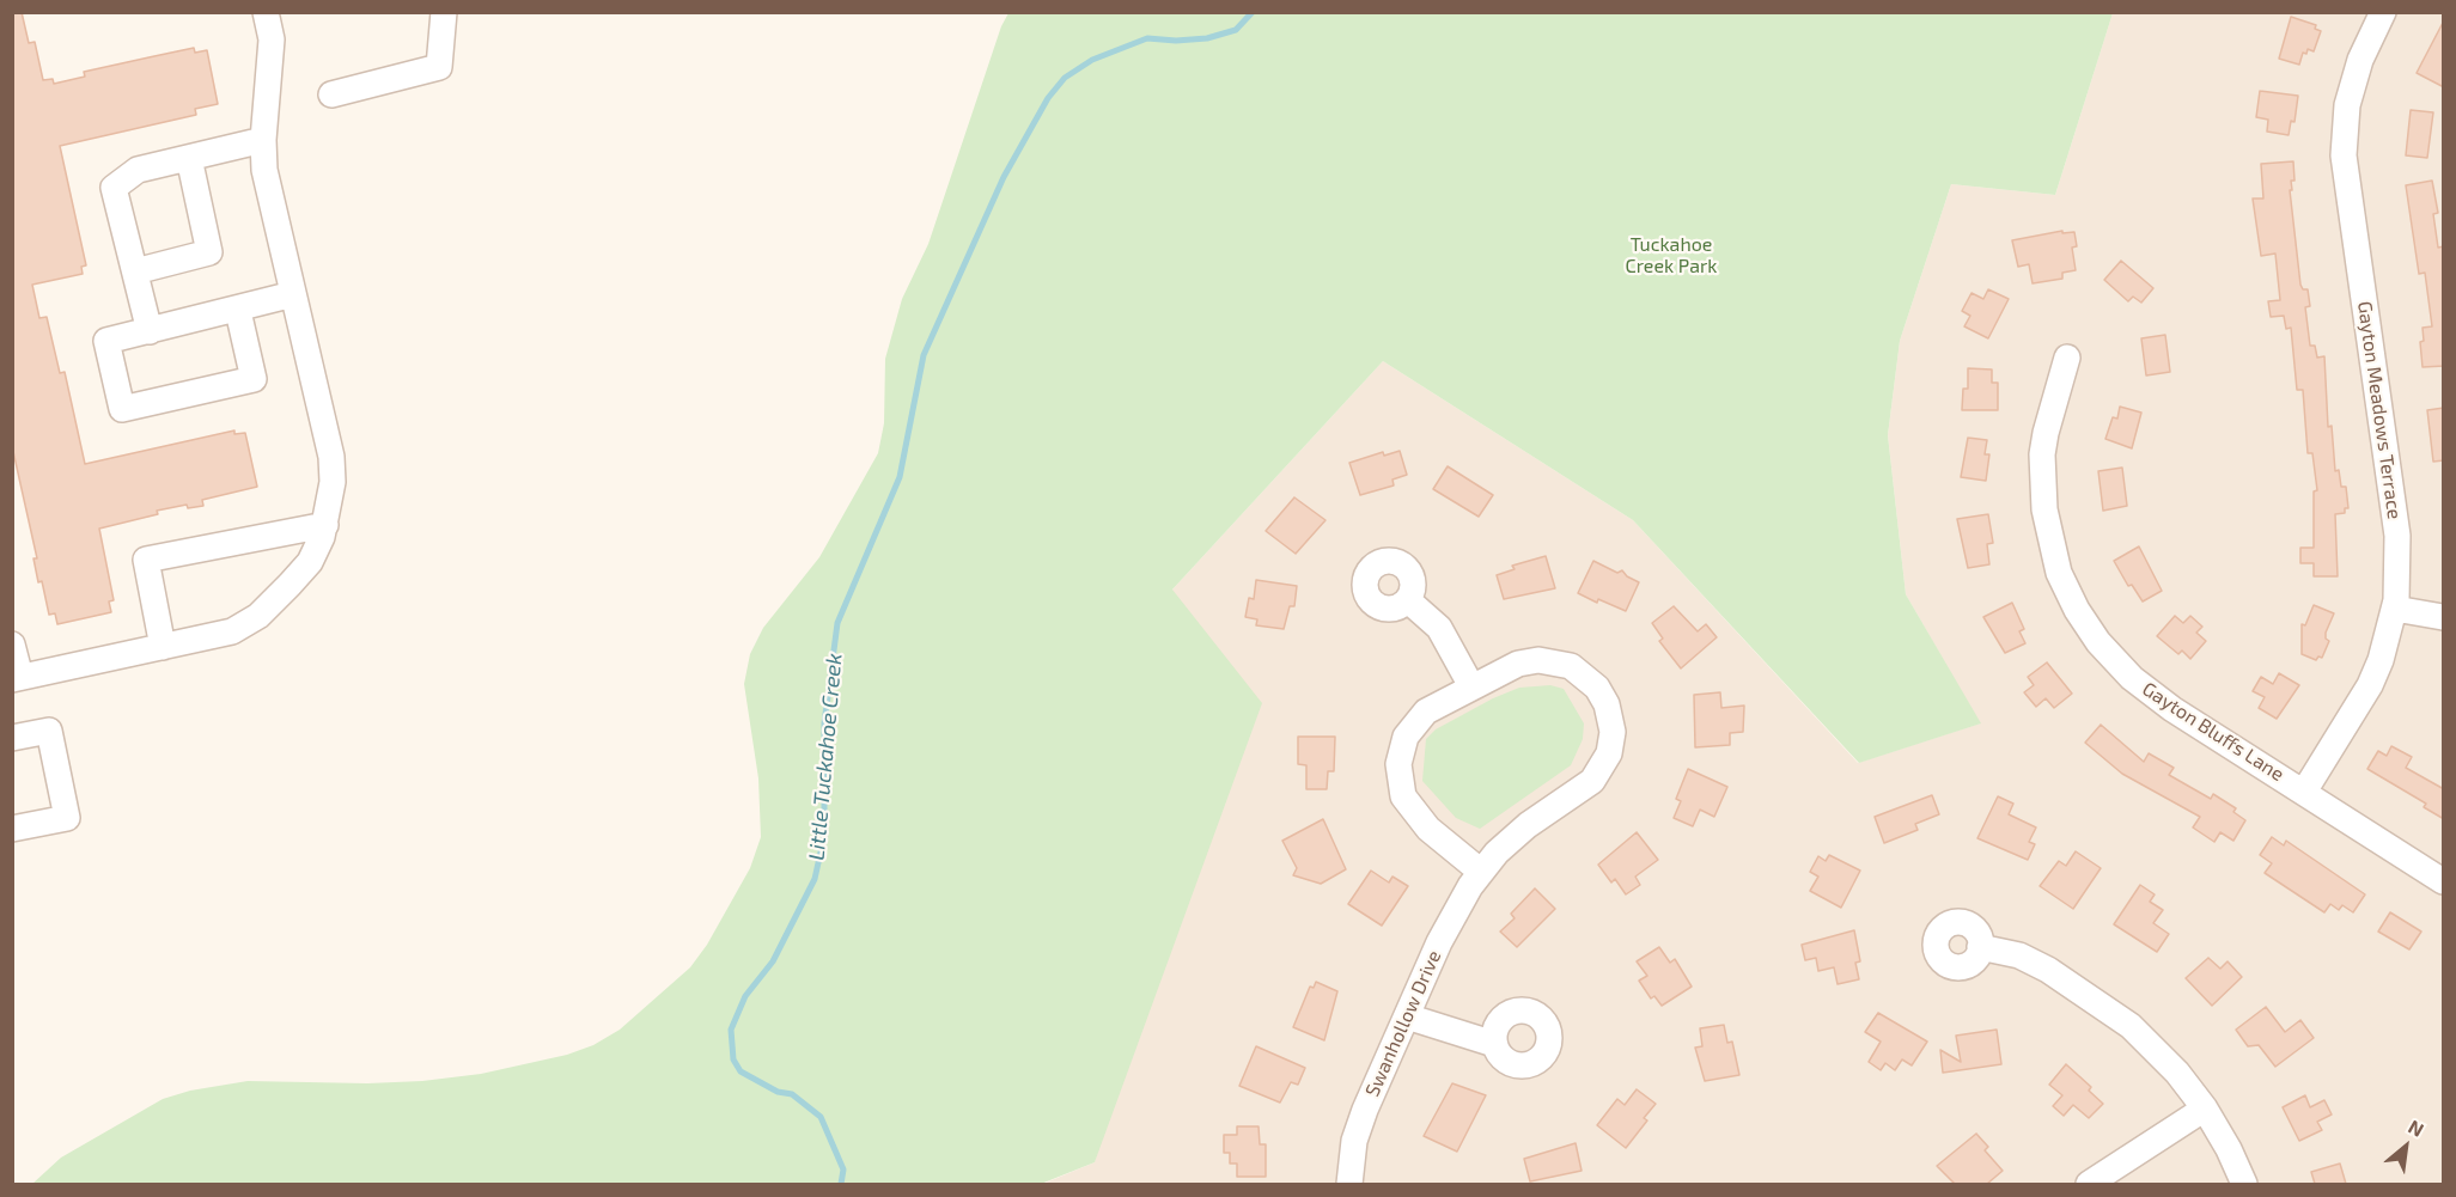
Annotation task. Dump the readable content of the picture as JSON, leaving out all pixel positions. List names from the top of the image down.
{
  "streets": {
    "street": ["Gayton Meadows Terrace", "Gayton Bluffs Lane", "Swanhollow Drive"]
  },
  "crossings": [
    ["Gayton Meadows Terrace", "Gayton Bluffs Lane"]
  ],
  "water": ["Little Tuckahoe Creek"],
  "parks": ["Tuckahoe Creek Park"],
  "north": "top right"
}
